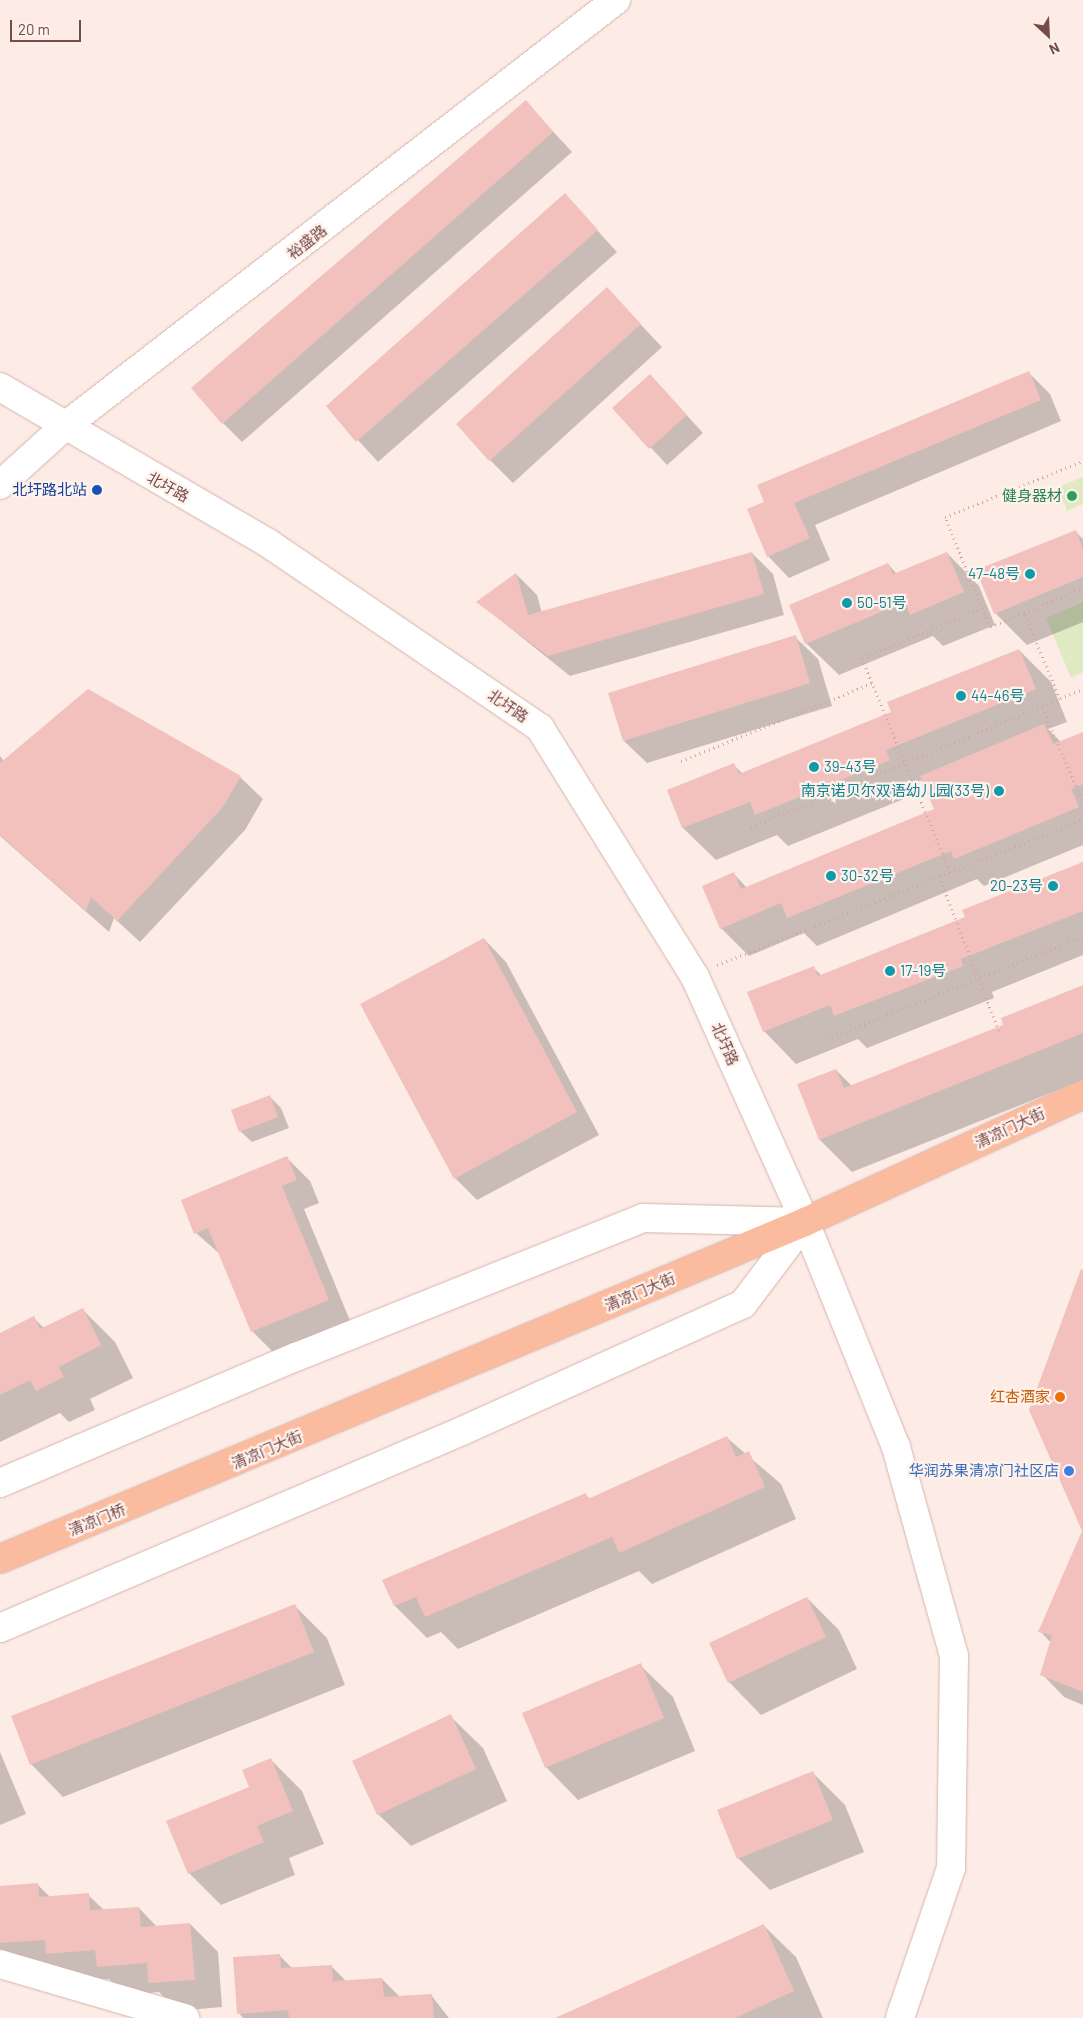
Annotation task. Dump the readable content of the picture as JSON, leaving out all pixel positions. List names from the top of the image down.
{
  "streets": {
    "main road": ["清凉门大街", "清凉门桥"],
    "street": ["裕盛路", "北圩路"]
  },
  "crossings": [
    ["裕盛路", "北圩路"],
    ["北圩路", "清凉门大街"],
    ["清凉门大街", "清凉门桥"]
  ],
  "places": [
    "北圩路北站",
    "健身器材",
    "47-48号",
    "50-51号",
    "44-46号",
    "39-43号",
    "南京诺贝尔双语幼儿园(33号)",
    "30-32号",
    "20-23号",
    "17-19号",
    "红杏酒家",
    "华润苏果清凉门社区店"
  ],
  "scale_bar": "20 m",
  "north": "bottom right"
}
